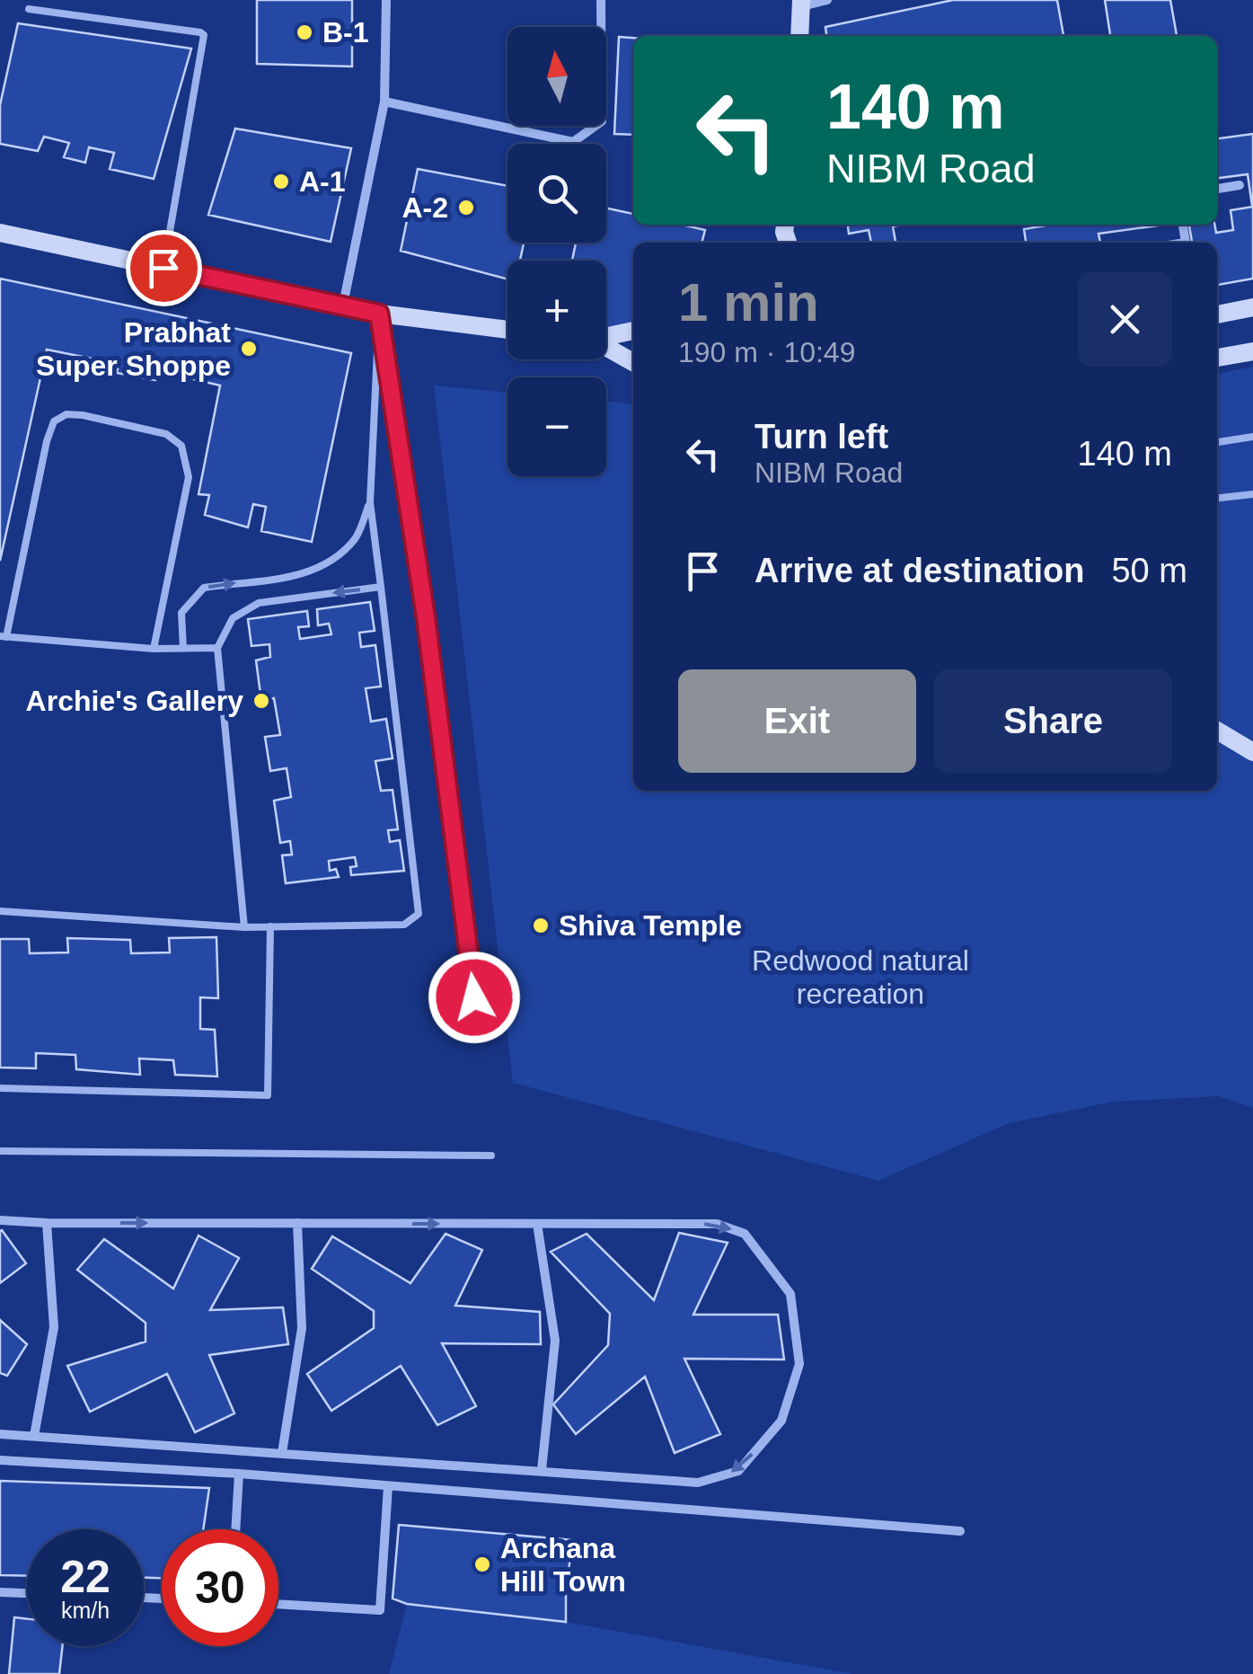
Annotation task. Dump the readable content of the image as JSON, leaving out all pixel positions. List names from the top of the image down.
{
  "parks": ["Redwood natural recreation"],
  "places": [
    "B-1",
    "A-1",
    "A-2",
    "Prabhat Super Shoppe",
    "Archie's Gallery",
    "Shiva Temple",
    "Archana Hill Town"
  ],
  "north": "top",
  "page": {
    "map_buttons": ["+", "−"],
    "turn": ["140 m", "NIBM Road"],
    "heading": ["1 min", "190 m · 10:49"],
    "list": [
      {
        "name": "Turn left",
        "note": "NIBM Road",
        "value": "140 m"
      },
      {
        "name": "Arrive at destination",
        "value": "50 m"
      }
    ],
    "buttons": ["Exit", "Share"],
    "speed": "22 km/h",
    "limit": "30"
  }
}
